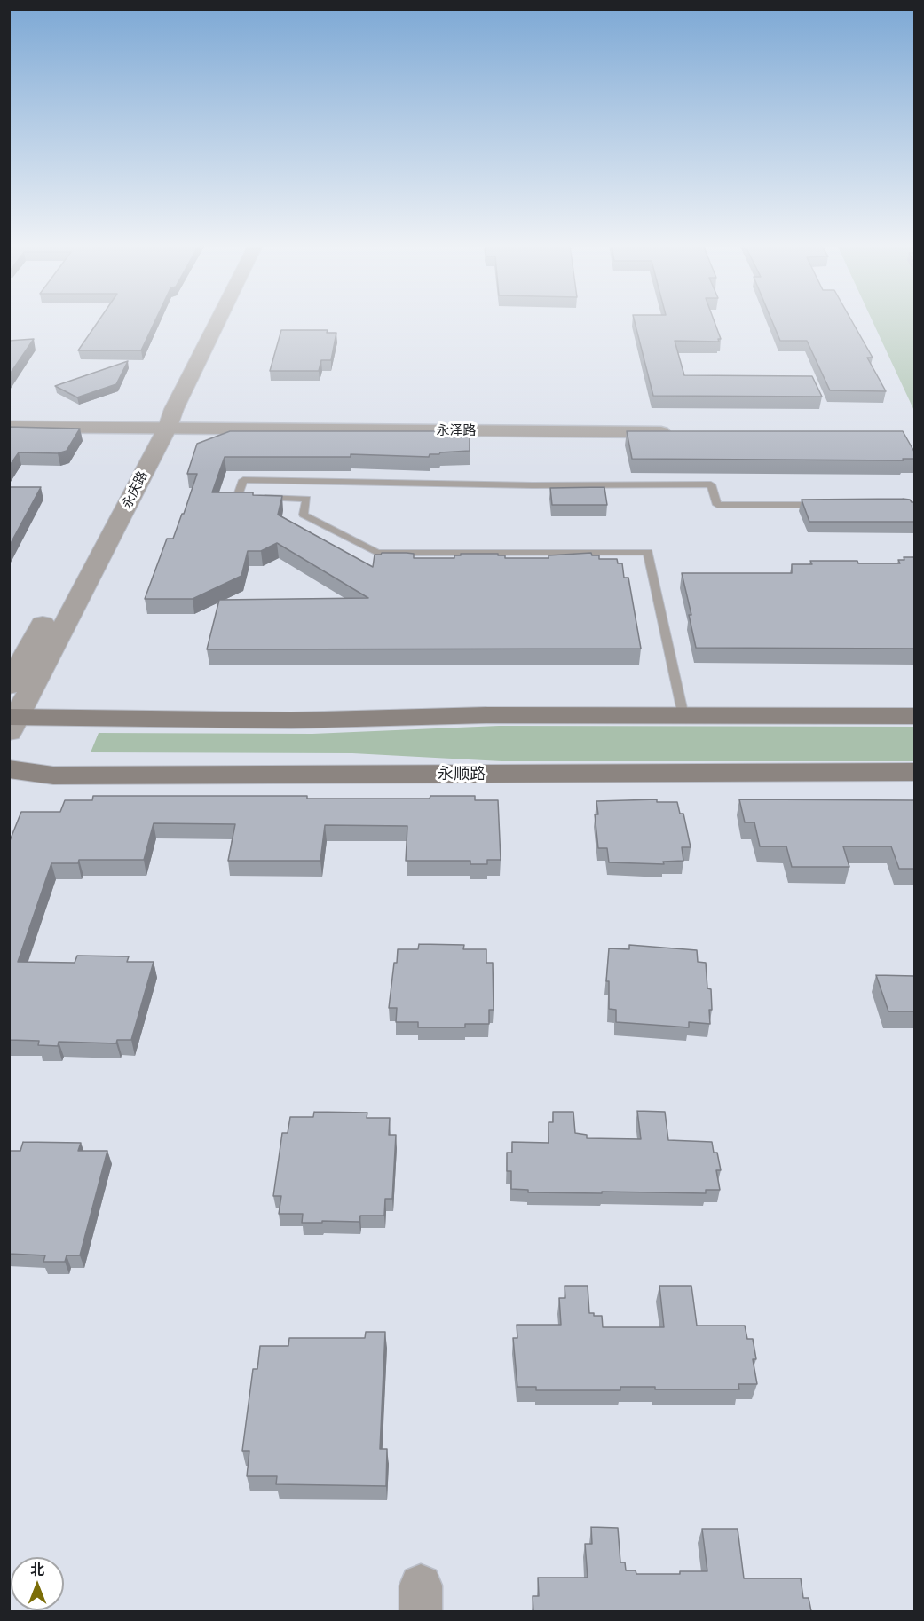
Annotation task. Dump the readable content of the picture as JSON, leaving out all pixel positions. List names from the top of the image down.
{
  "streets": {
    "main road": ["永顺路"],
    "street": ["永泽路", "永庆路"]
  },
  "crossings": [
    ["永泽路", "永庆路"]
  ],
  "north": "top"
}
